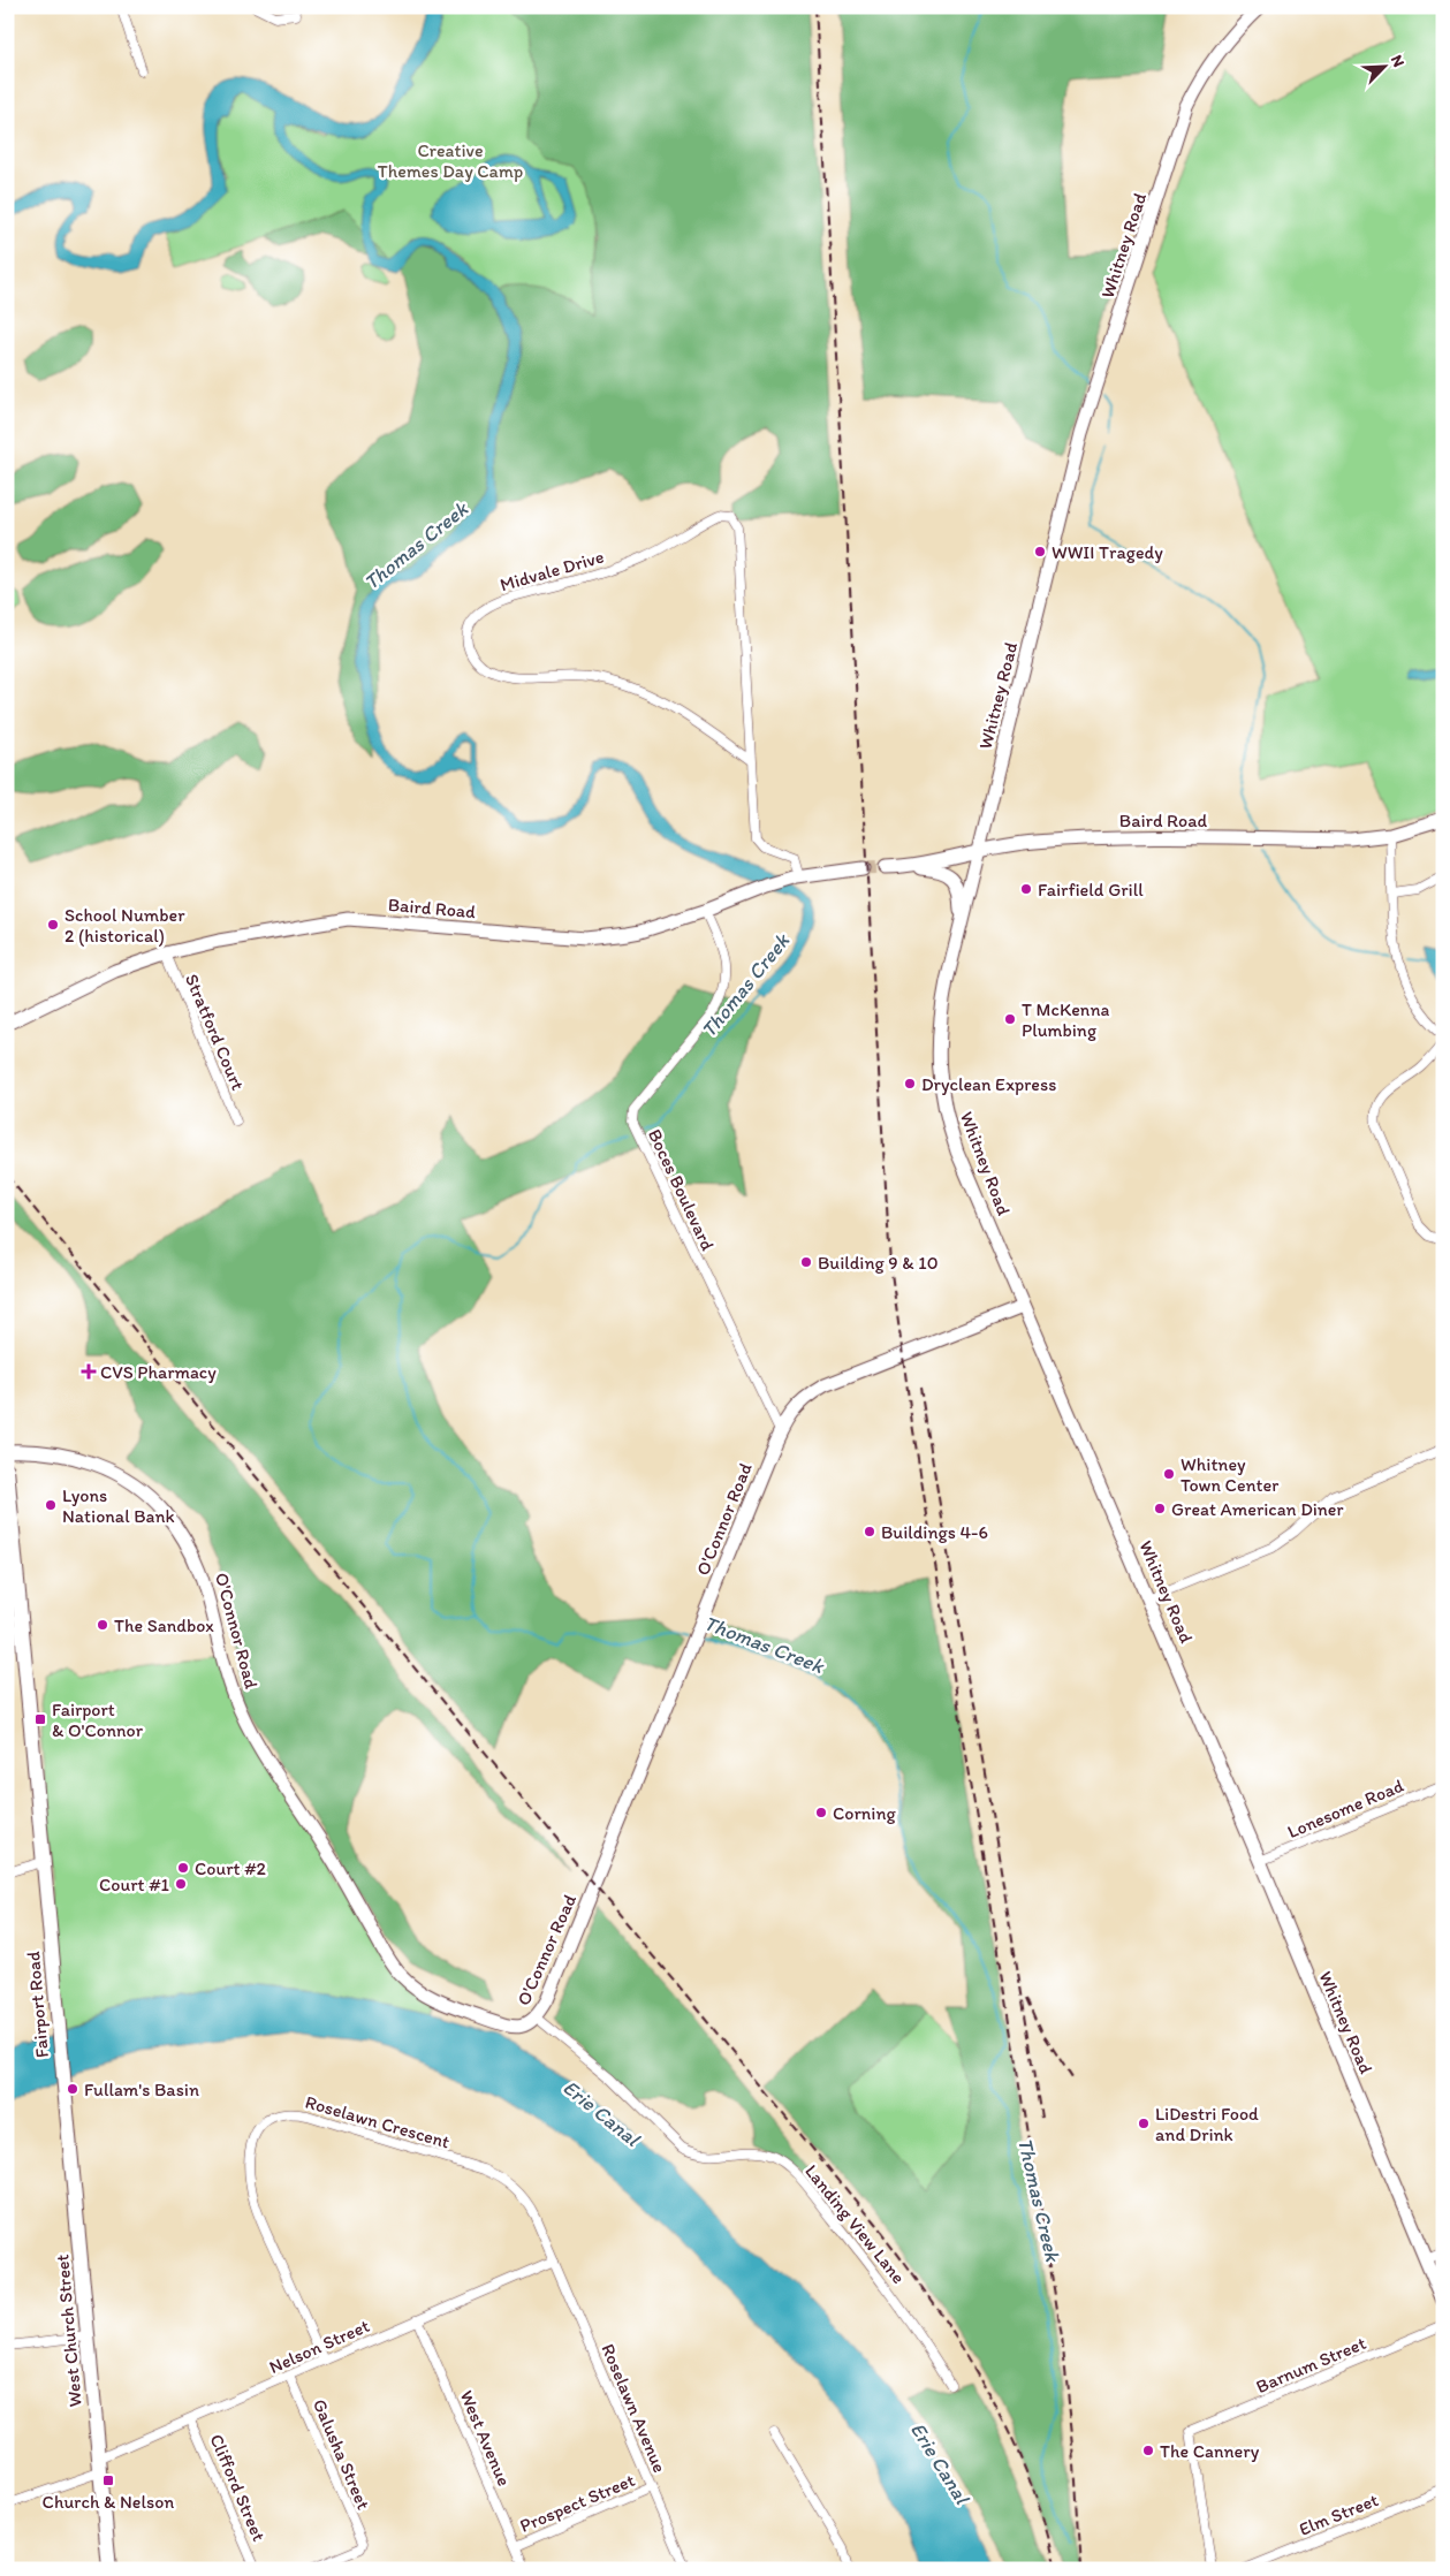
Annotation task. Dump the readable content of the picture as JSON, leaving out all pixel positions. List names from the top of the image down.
{
  "streets": {
    "main road": ["Fairport Road", "West Church Street"],
    "street": [
      "Whitney Road",
      "Midvale Drive",
      "Baird Road",
      "Stratford Court",
      "Boces Boulevard",
      "O'Connor Road",
      "Lonesome Road",
      "Roselawn Crescent",
      "Landing View Lane",
      "Nelson Street",
      "Barnum Street",
      "Roselawn Avenue",
      "West Avenue",
      "Galusha Street",
      "Clifford Street",
      "Prospect Street",
      "Elm Street"
    ]
  },
  "crossings": [
    ["Whitney Road", "Baird Road"],
    ["Whitney Road", "O'Connor Road"],
    ["Whitney Road", "Lonesome Road"],
    ["Midvale Drive", "Baird Road"],
    ["Baird Road", "Stratford Court"],
    ["Baird Road", "Boces Boulevard"],
    ["Boces Boulevard", "O'Connor Road"],
    ["O'Connor Road", "Landing View Lane"],
    ["Fairport Road", "West Church Street"],
    ["Roselawn Crescent", "Nelson Street"],
    ["Roselawn Crescent", "Roselawn Avenue"],
    ["West Church Street", "Nelson Street"],
    ["Nelson Street", "Roselawn Avenue"],
    ["Nelson Street", "West Avenue"],
    ["Nelson Street", "Galusha Street"],
    ["Nelson Street", "Clifford Street"],
    ["Roselawn Avenue", "Prospect Street"],
    ["West Avenue", "Prospect Street"]
  ],
  "water": ["Thomas Creek", "Erie Canal"],
  "parks": ["Creative Themes Day Camp"],
  "places": {
    "other": [
      "WWII Tragedy",
      "Fairfield Grill",
      "School Number 2 (historical)",
      "T McKenna Plumbing",
      "Dryclean Express",
      "Building 9 & 10",
      "Whitney Town Center",
      "Lyons National Bank",
      "Great American Diner",
      "Buildings 4-6",
      "The Sandbox",
      "Corning",
      "Court #2",
      "Court #1",
      "Fullam's Basin",
      "LiDestri Food and Drink",
      "The Cannery"
    ],
    "health": ["CVS Pharmacy"],
    "transit": ["Fairport & O'Connor", "Church & Nelson"]
  },
  "north": "top right"
}
